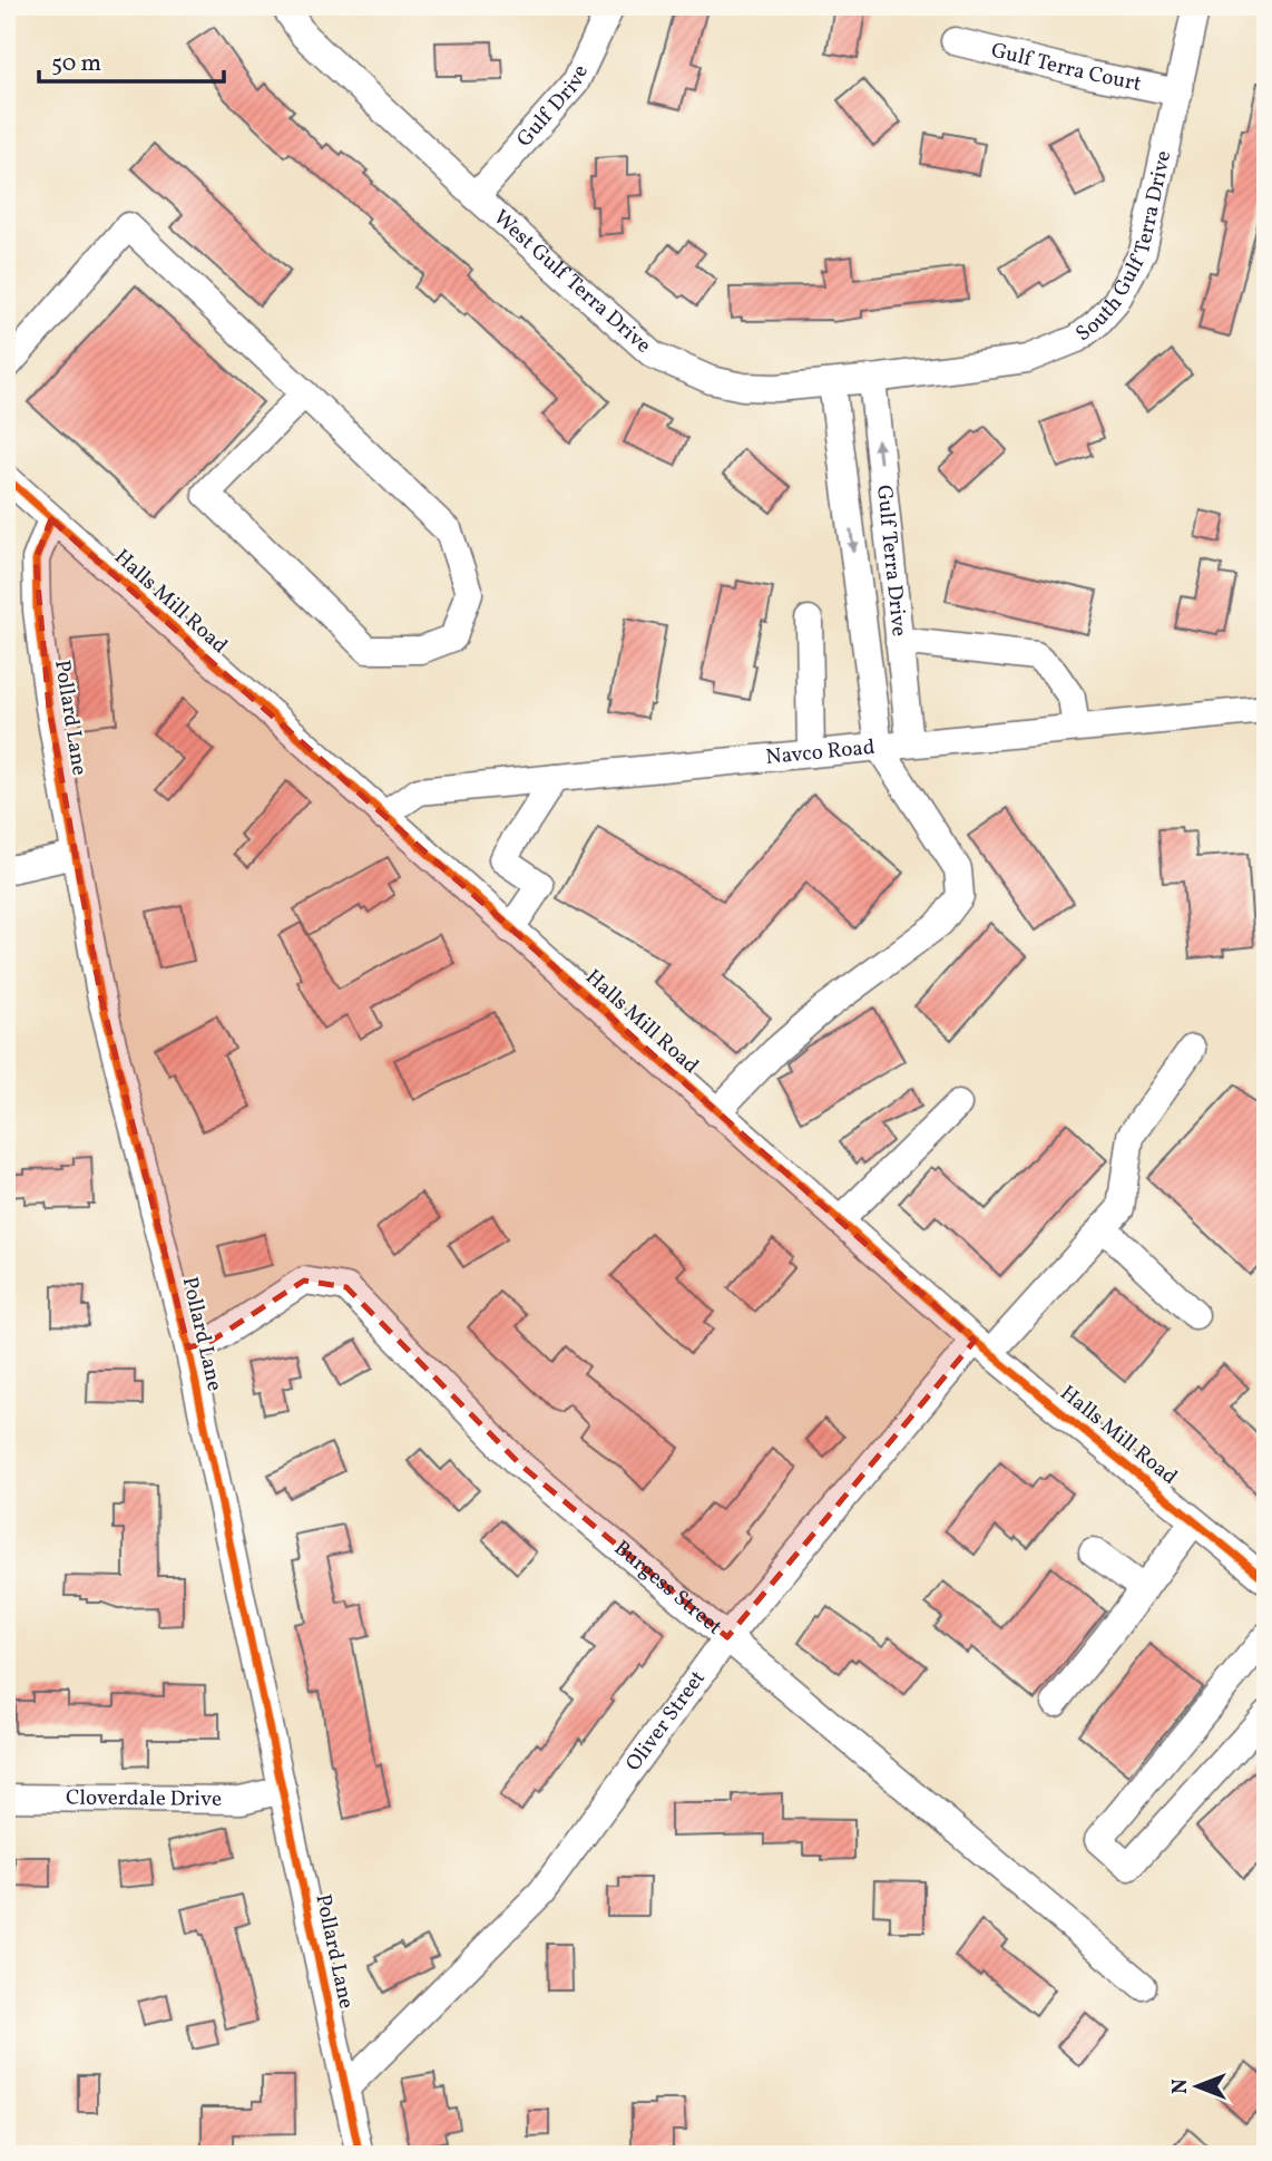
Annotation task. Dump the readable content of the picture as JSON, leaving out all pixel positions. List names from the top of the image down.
{
  "streets": {
    "street": [
      "Gulf Terra Court",
      "Gulf Drive",
      "South Gulf Terra Drive",
      "West Gulf Terra Drive",
      "Gulf Terra Drive",
      "Halls Mill Road",
      "Pollard Lane",
      "Navco Road",
      "Burgess Street",
      "Oliver Street",
      "Cloverdale Drive"
    ]
  },
  "crossings": [
    ["Gulf Terra Court", "South Gulf Terra Drive"],
    ["Gulf Drive", "West Gulf Terra Drive"],
    ["South Gulf Terra Drive", "West Gulf Terra Drive"],
    ["West Gulf Terra Drive", "Gulf Terra Drive"],
    ["Gulf Terra Drive", "Navco Road"],
    ["Halls Mill Road", "Pollard Lane"],
    ["Halls Mill Road", "Navco Road"],
    ["Halls Mill Road", "Oliver Street"],
    ["Pollard Lane", "Burgess Street"],
    ["Pollard Lane", "Oliver Street"],
    ["Pollard Lane", "Cloverdale Drive"],
    ["Burgess Street", "Oliver Street"]
  ],
  "scale_bar": "50 m",
  "north": "left"
}
